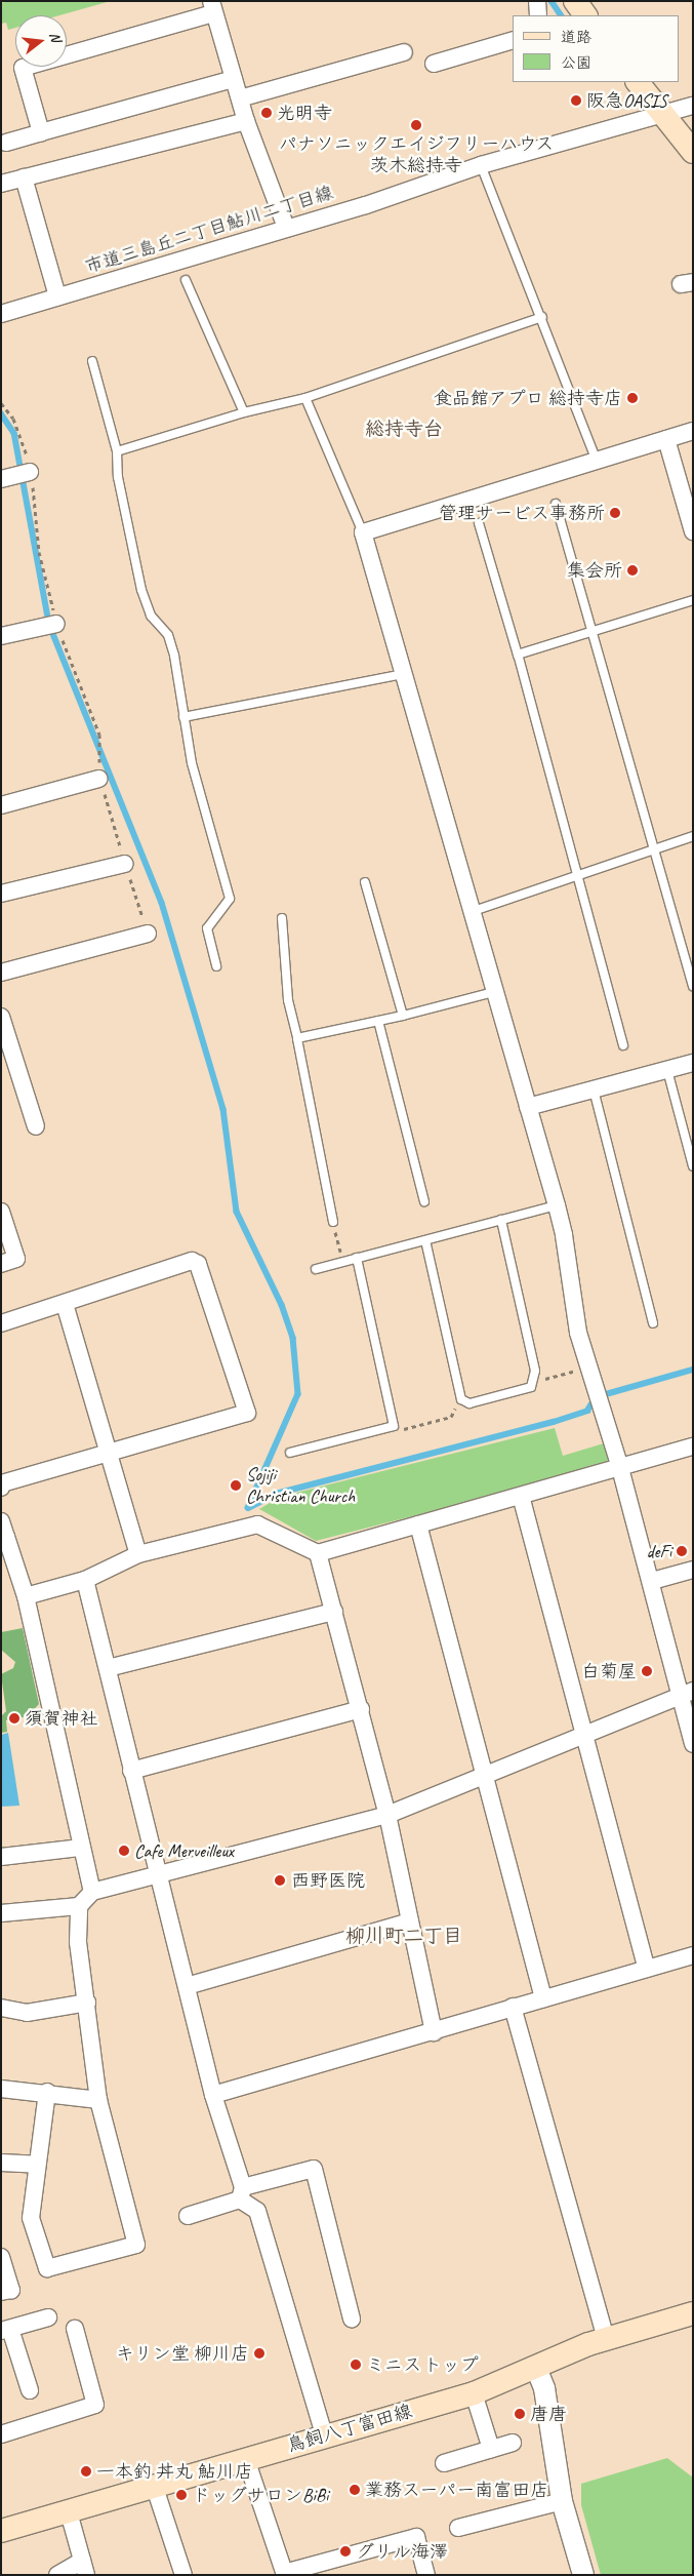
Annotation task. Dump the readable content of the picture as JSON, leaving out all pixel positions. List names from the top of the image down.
{
  "streets": {
    "main road": ["鳥飼八丁富田線"],
    "street": ["市道三島丘二丁目鮎川二丁目線"]
  },
  "districts": ["総持寺台", "柳川町二丁目"],
  "places": [
    "阪急OASIS",
    "光明寺",
    "パナソニックエイジフリーハウス 茨木総持寺",
    "食品館アプロ 総持寺店",
    "管理サービス事務所",
    "集会所",
    "Sojiji Christian Church",
    "deFi",
    "白菊屋",
    "須賀神社",
    "Cafe Merveilleux",
    "西野医院",
    "キリン堂 柳川店",
    "ミニストップ",
    "唐唐",
    "一本釣 丼丸 鮎川店",
    "業務スーパー南富田店",
    "ドッグサロンBiBi",
    "グリル海澤"
  ],
  "legend": ["道路", "公園"],
  "north": "right"
}
